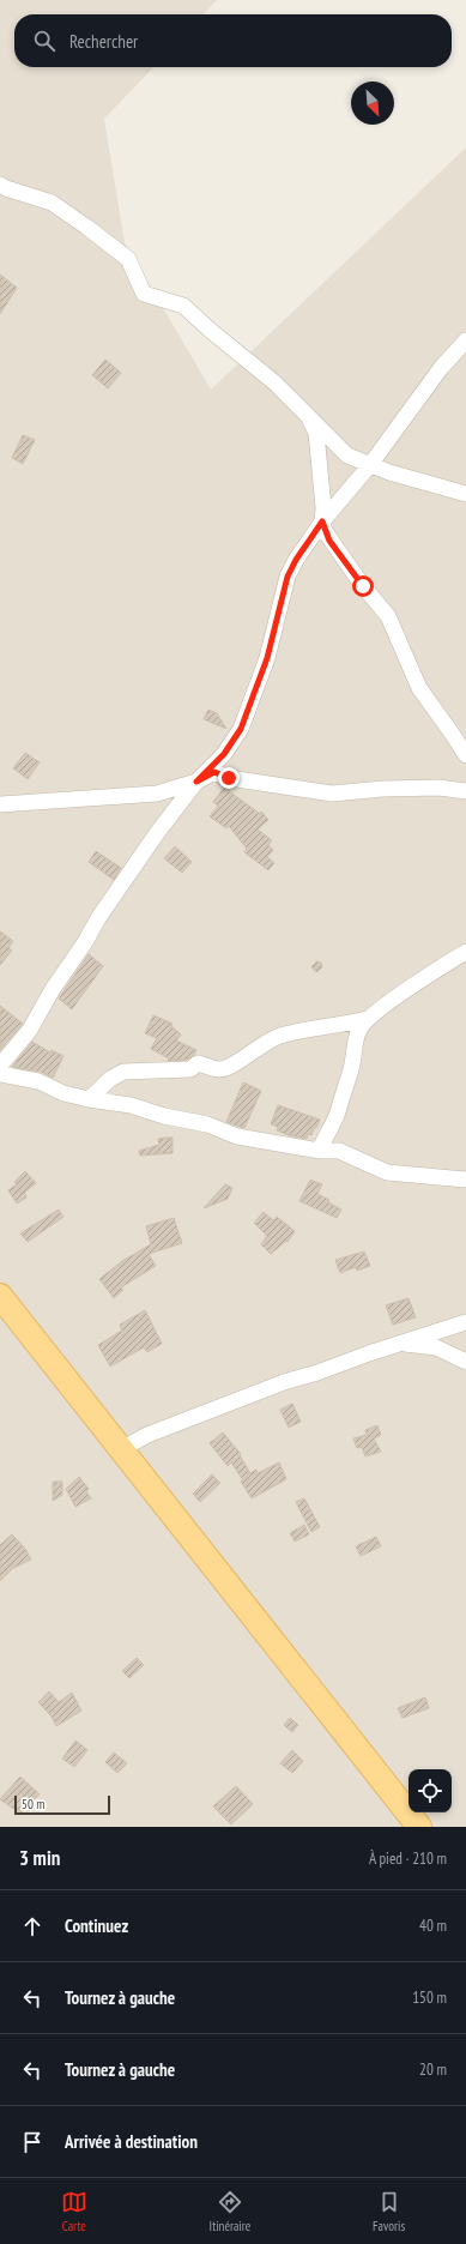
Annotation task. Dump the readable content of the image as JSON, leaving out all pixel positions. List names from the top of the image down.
{
  "scale_bar": "50 m",
  "north": "bottom right",
  "page": {
    "search": "Rechercher",
    "scale": "50 m",
    "heading": ["3 min", "À pied · 210 m"],
    "list": [
      ["Continuez", "40 m"],
      ["Tournez à gauche", "150 m"],
      ["Tournez à gauche", "20 m"],
      "Arrivée à destination"
    ],
    "nav": ["Carte", "Itinéraire", "Favoris"]
  }
}
